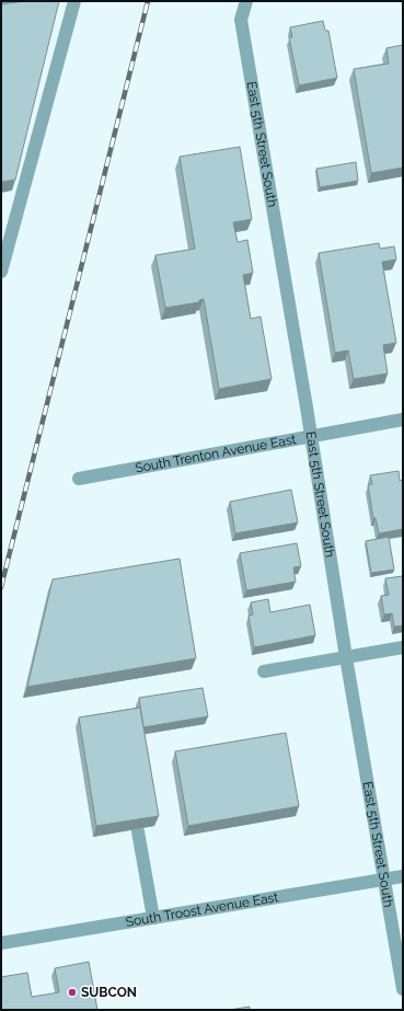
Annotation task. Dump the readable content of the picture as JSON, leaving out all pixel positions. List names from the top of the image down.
{
  "streets": {
    "street": ["East 5th Street South", "South Trenton Avenue East", "South Troost Avenue East"]
  },
  "crossings": [
    ["East 5th Street South", "South Trenton Avenue East"],
    ["East 5th Street South", "South Troost Avenue East"]
  ],
  "places": ["SUBCON"]
}
